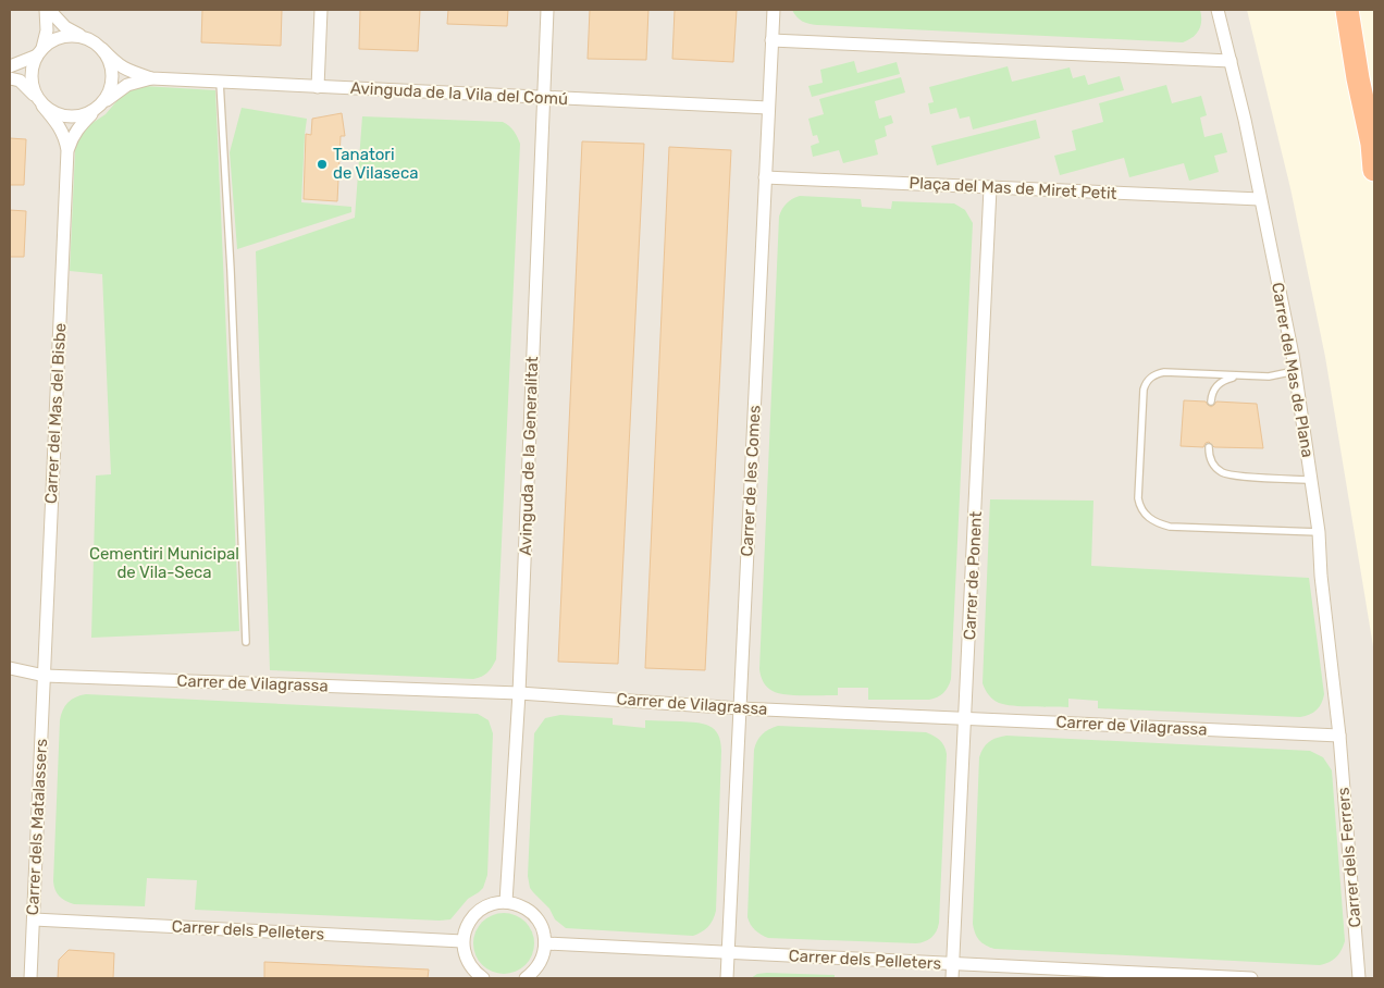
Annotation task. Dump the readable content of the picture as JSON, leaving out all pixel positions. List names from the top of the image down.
{
  "streets": {
    "street": [
      "Avinguda de la Vila del Comú",
      "Plaça del Mas de Miret Petit",
      "Carrer del Mas de Plana",
      "Carrer del Mas del Bisbe",
      "Avinguda de la Generalitat",
      "Carrer de les Comes",
      "Carrer de Ponent",
      "Carrer de Vilagrassa",
      "Carrer dels Matalassers",
      "Carrer dels Ferrers",
      "Carrer dels Pelleters"
    ]
  },
  "crossings": [
    ["Avinguda de la Vila del Comú", "Carrer del Mas del Bisbe"],
    ["Avinguda de la Vila del Comú", "Avinguda de la Generalitat"],
    ["Avinguda de la Vila del Comú", "Carrer de les Comes"],
    ["Plaça del Mas de Miret Petit", "Carrer del Mas de Plana"],
    ["Plaça del Mas de Miret Petit", "Carrer de les Comes"],
    ["Plaça del Mas de Miret Petit", "Carrer de Ponent"],
    ["Carrer del Mas de Plana", "Carrer de Vilagrassa"],
    ["Carrer del Mas de Plana", "Carrer dels Ferrers"],
    ["Carrer del Mas del Bisbe", "Carrer de Vilagrassa"],
    ["Carrer del Mas del Bisbe", "Carrer dels Matalassers"],
    ["Avinguda de la Generalitat", "Carrer de Vilagrassa"],
    ["Carrer de les Comes", "Carrer de Vilagrassa"],
    ["Carrer de les Comes", "Carrer dels Pelleters"],
    ["Carrer de Ponent", "Carrer de Vilagrassa"],
    ["Carrer de Ponent", "Carrer dels Pelleters"],
    ["Carrer de Vilagrassa", "Carrer dels Matalassers"],
    ["Carrer de Vilagrassa", "Carrer dels Ferrers"],
    ["Carrer dels Matalassers", "Carrer dels Pelleters"]
  ],
  "parks": ["Cementiri Municipal de Vila-Seca"],
  "places": ["Tanatori de Vilaseca"]
}
